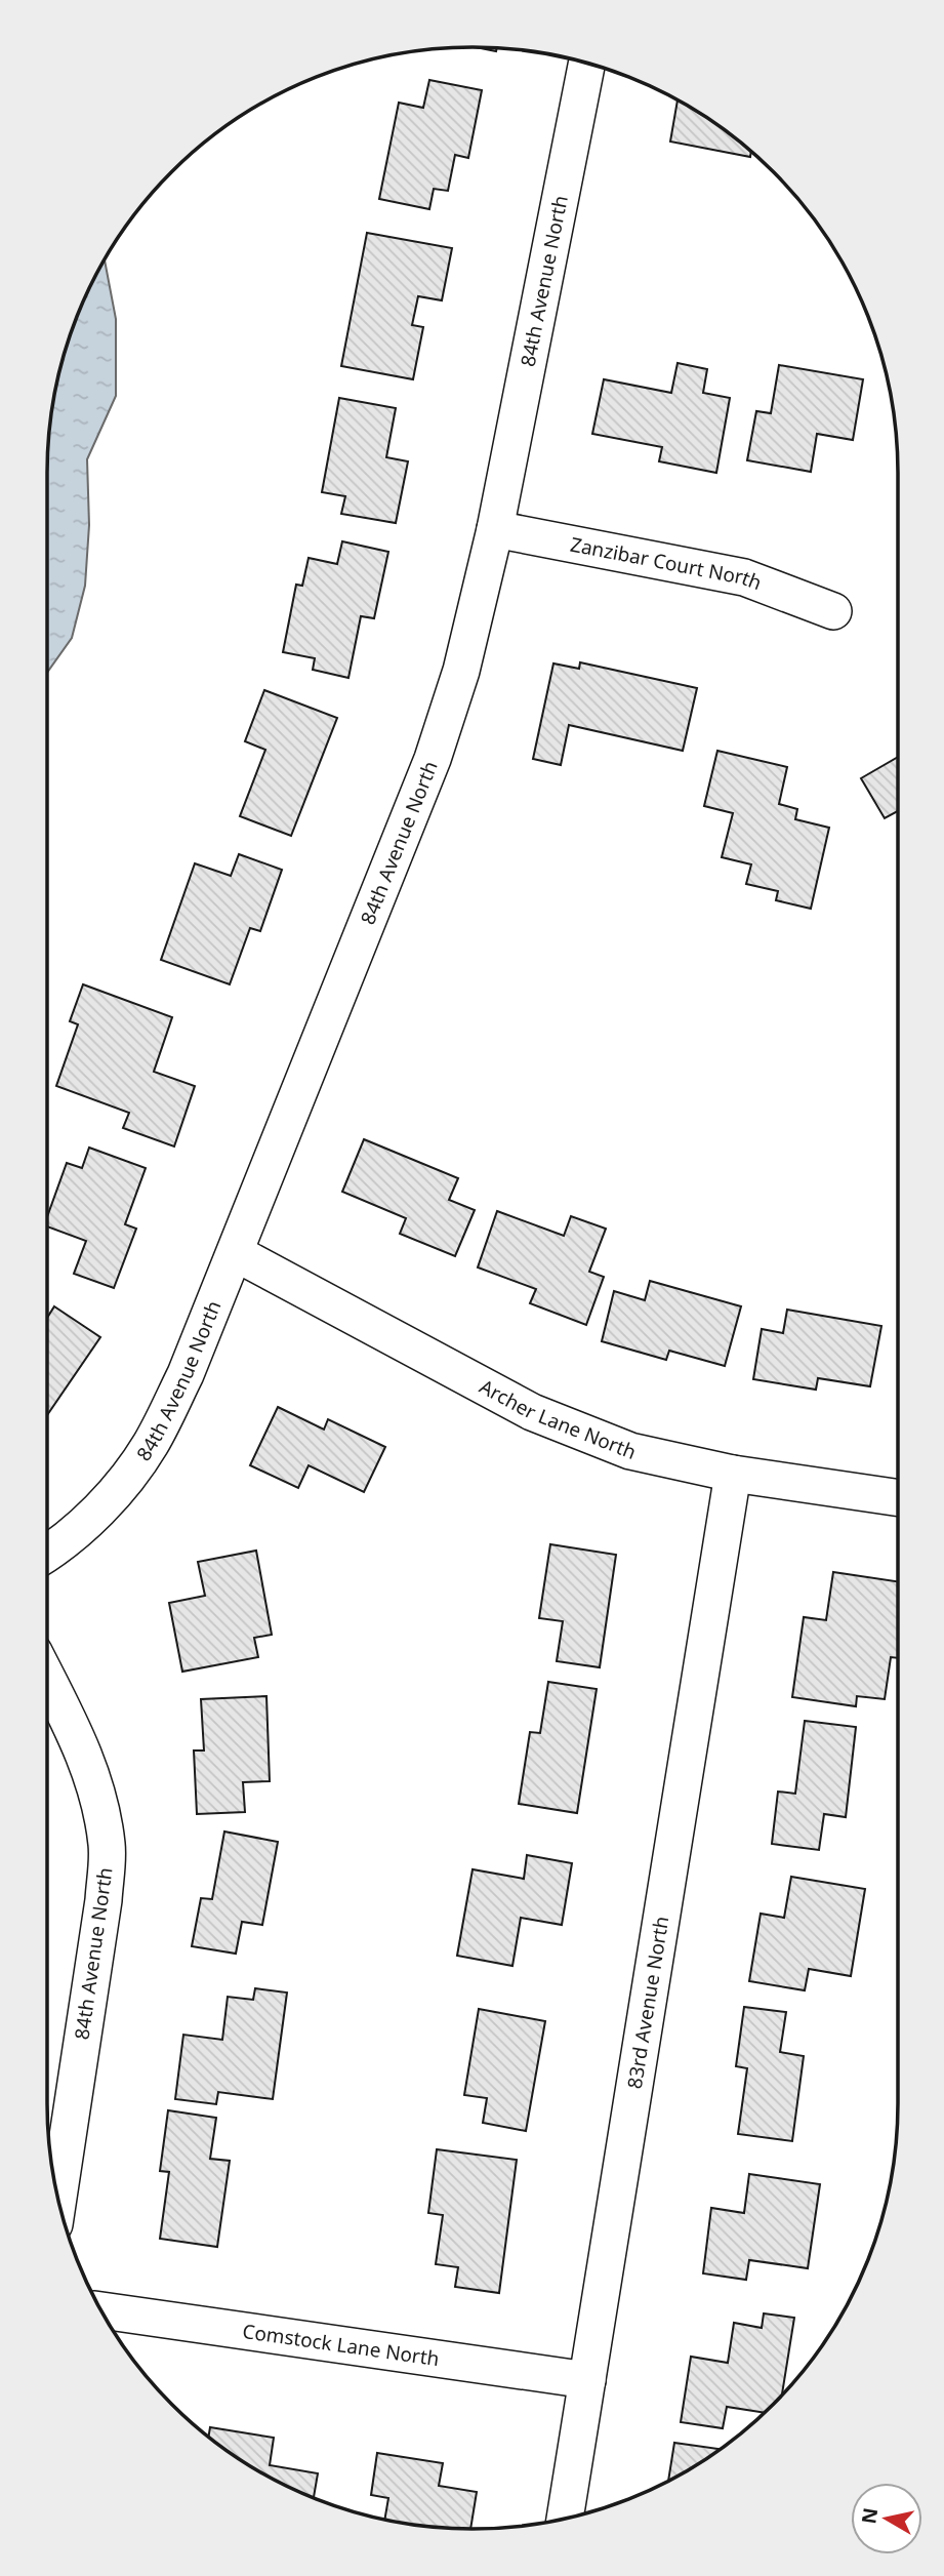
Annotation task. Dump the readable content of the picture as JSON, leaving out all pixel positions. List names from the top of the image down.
{
  "streets": {
    "street": [
      "84th Avenue North",
      "Zanzibar Court North",
      "Archer Lane North",
      "83rd Avenue North",
      "Comstock Lane North"
    ]
  },
  "crossings": [
    ["84th Avenue North", "Zanzibar Court North"],
    ["84th Avenue North", "Archer Lane North"],
    ["Archer Lane North", "83rd Avenue North"],
    ["83rd Avenue North", "Comstock Lane North"]
  ],
  "north": "left"
}
